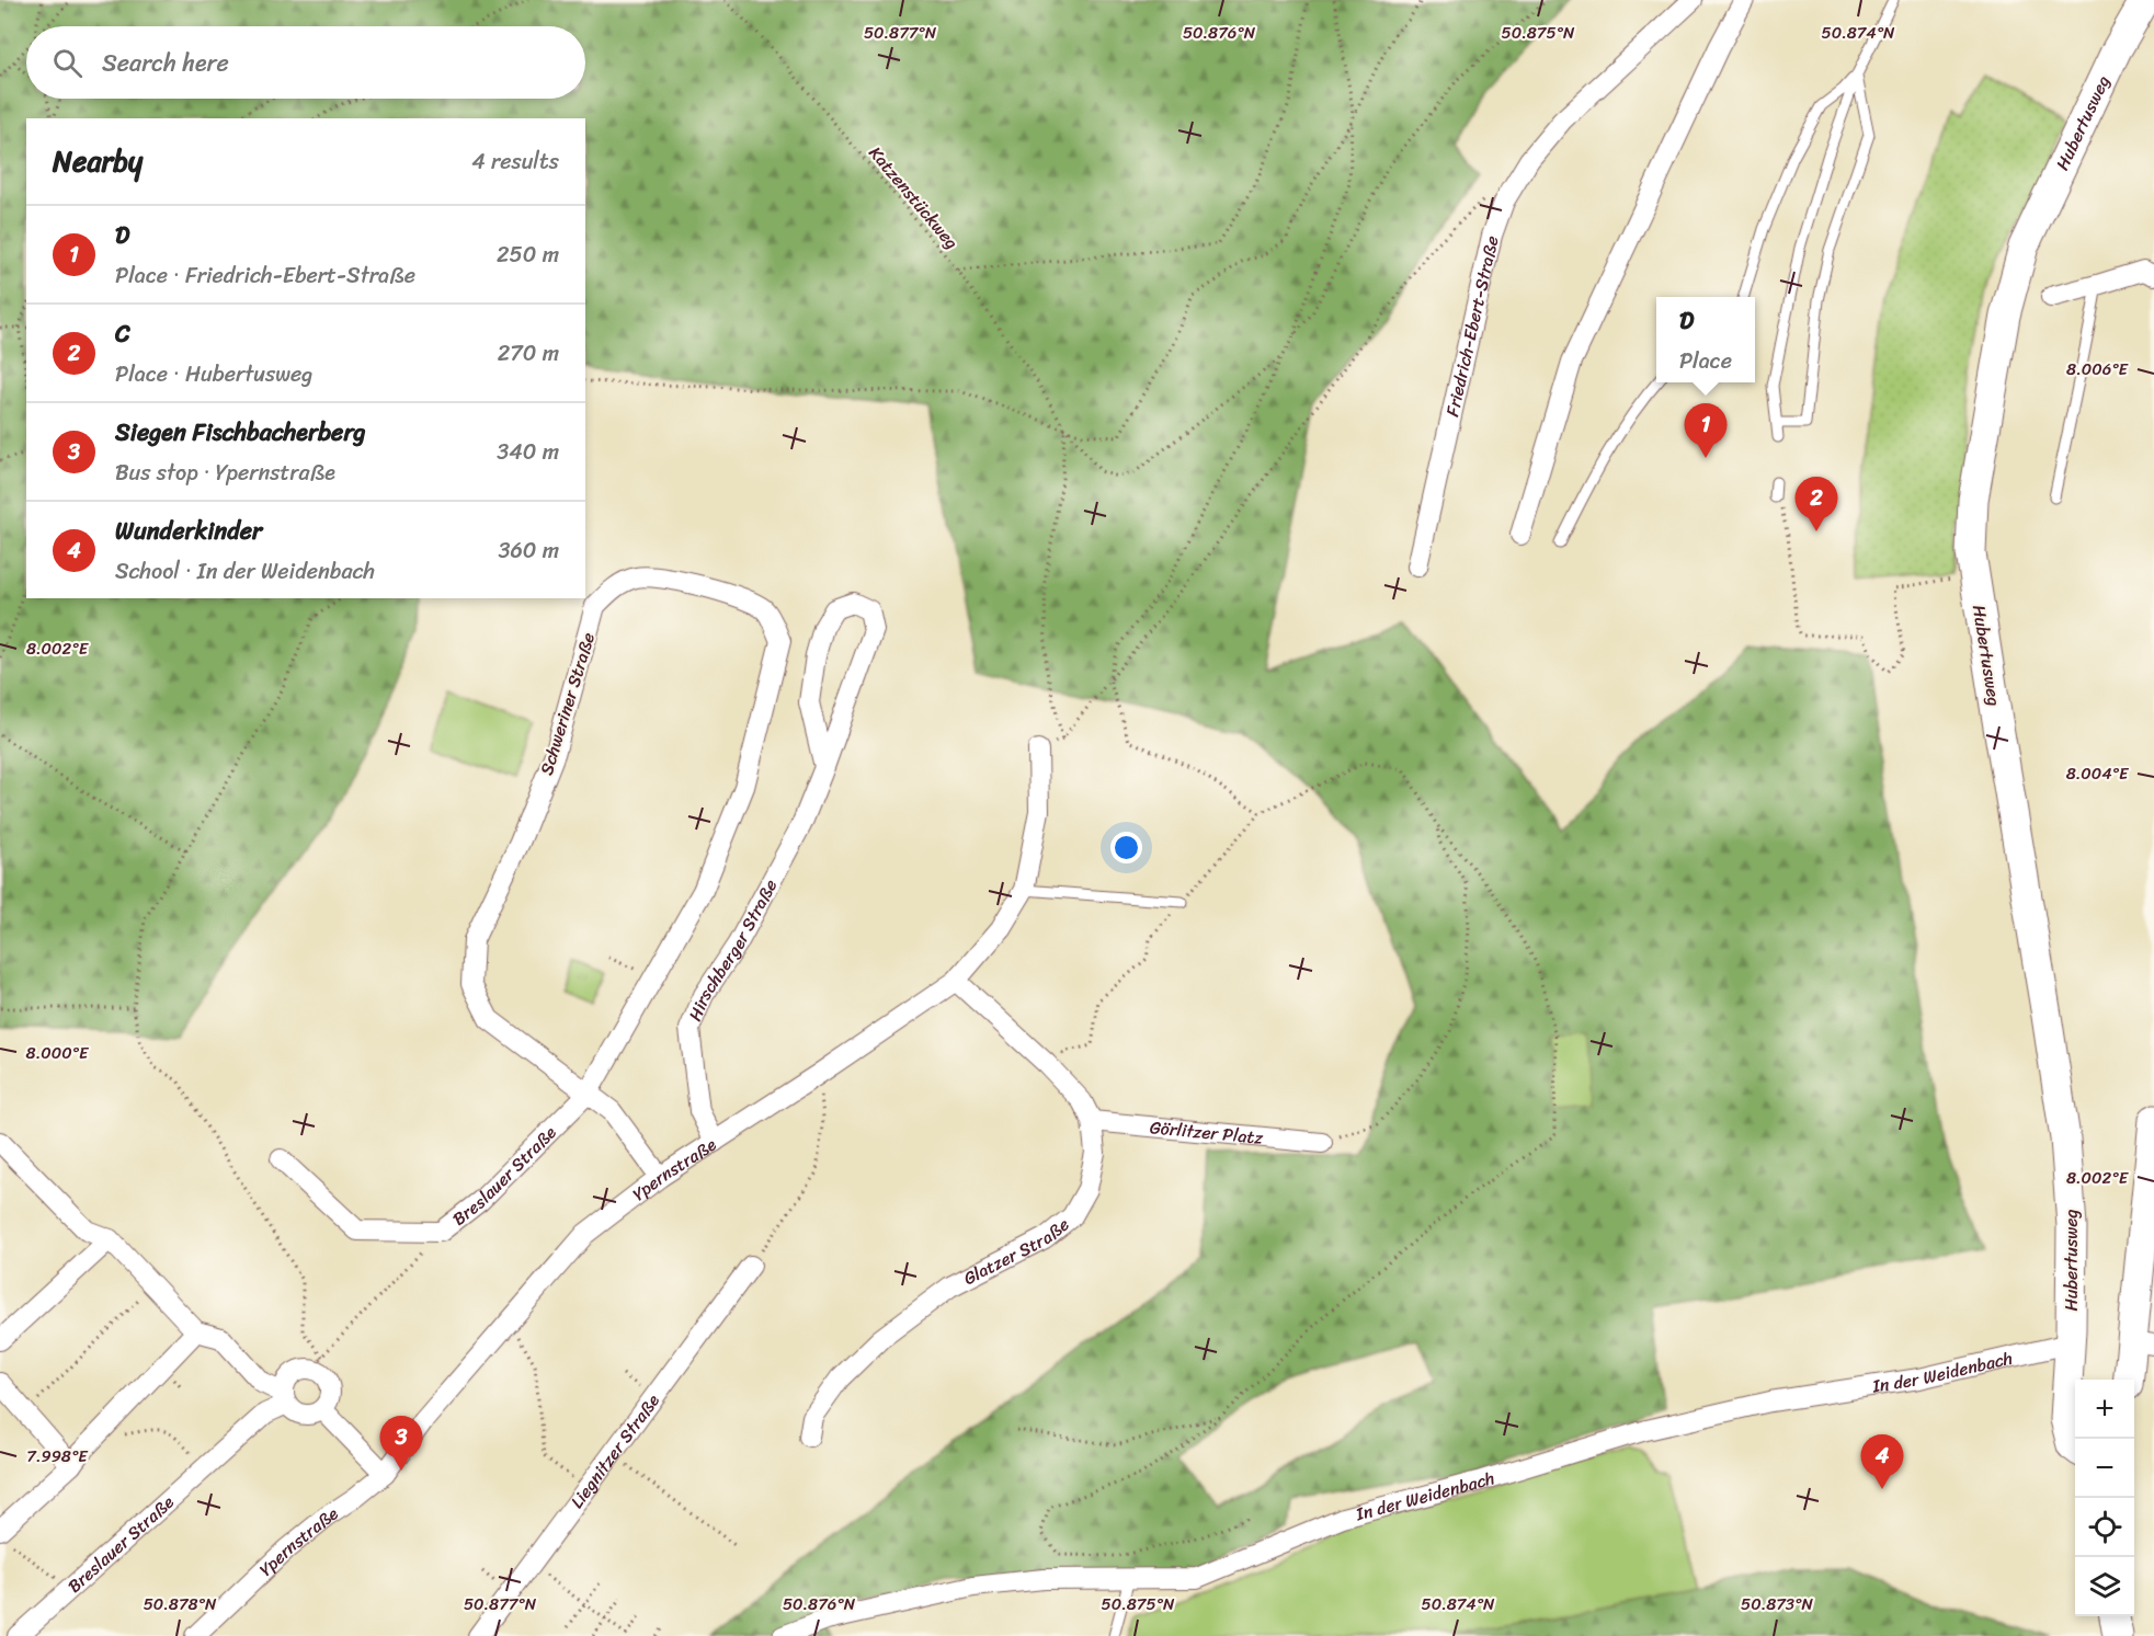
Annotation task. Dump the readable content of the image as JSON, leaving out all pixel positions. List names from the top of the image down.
{
  "streets": {
    "street": [
      "Hubertusweg",
      "Friedrich-Ebert-Straße",
      "Schweriner Straße",
      "Hirschberger Straße",
      "Görlitzer Platz",
      "Ypernstraße",
      "Breslauer Straße",
      "Glatzer Straße",
      "In der Weidenbach",
      "Liegnitzer Straße"
    ],
    "path": ["Katzenstückweg"]
  },
  "crossings": [
    ["Hubertusweg", "In der Weidenbach"],
    ["Schweriner Straße", "Ypernstraße"],
    ["Schweriner Straße", "Breslauer Straße"],
    ["Hirschberger Straße", "Ypernstraße"],
    ["Görlitzer Platz", "Glatzer Straße"],
    ["Ypernstraße", "Glatzer Straße"]
  ],
  "page": {
    "search": "Search here",
    "heading": ["Nearby", "4 results"],
    "list": [
      {
        "mark": "1",
        "name": "D",
        "note": "Place · Friedrich-Ebert-Straße",
        "value": "250 m"
      },
      {
        "mark": "2",
        "name": "C",
        "note": "Place · Hubertusweg",
        "value": "270 m"
      },
      {
        "mark": "3",
        "name": "Siegen Fischbacherberg",
        "note": "Bus stop · Ypernstraße",
        "value": "340 m"
      },
      {
        "mark": "4",
        "name": "Wunderkinder",
        "note": "School · In der Weidenbach",
        "value": "360 m"
      }
    ],
    "popup": ["D", "Place"],
    "pins": [
      "1",
      "2",
      "3",
      "4"
    ],
    "map_buttons": ["+", "−"]
  },
  "coordinates": [
    "50.877°N",
    "50.876°N",
    "50.875°N",
    "50.874°N",
    "8.006°E",
    "8.002°E",
    "8.004°E",
    "8.000°E",
    "7.998°E",
    "50.878°N",
    "50.873°N"
  ]
}
